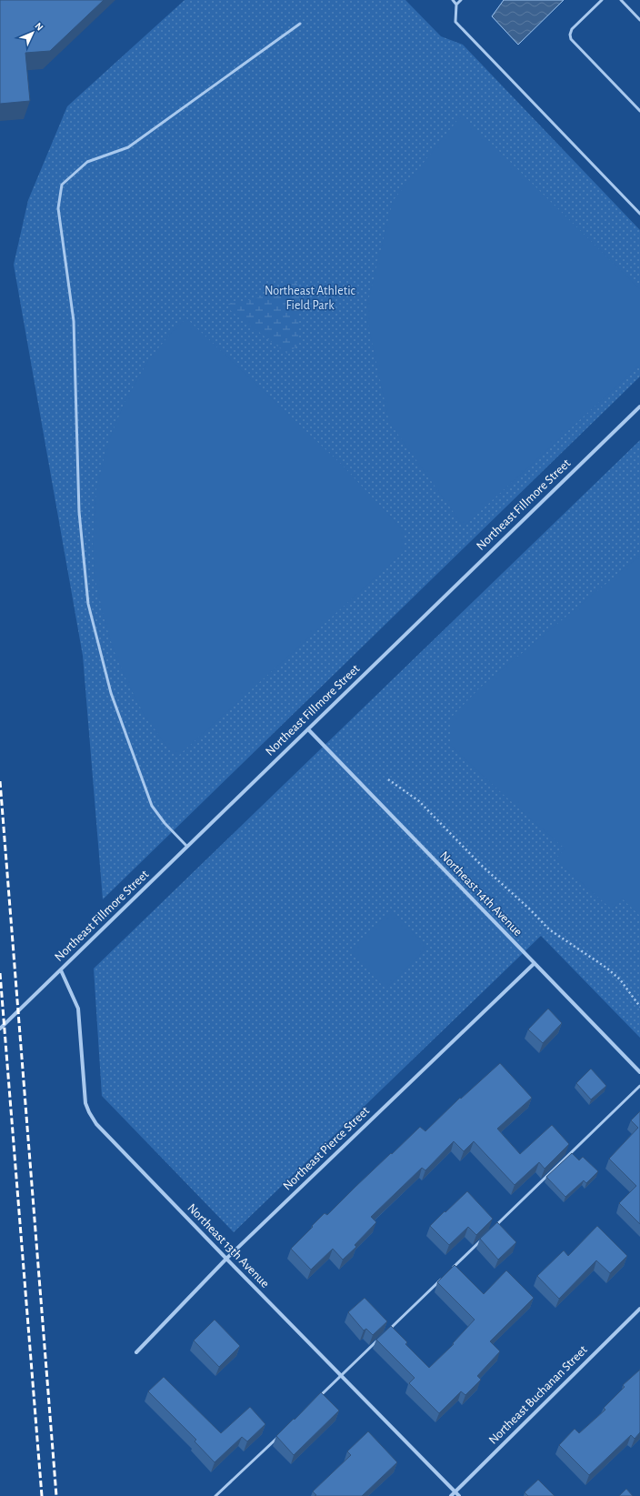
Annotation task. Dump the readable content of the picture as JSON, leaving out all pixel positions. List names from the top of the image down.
{
  "streets": {
    "street": [
      "Northeast Fillmore Street",
      "Northeast 14th Avenue",
      "Northeast Pierce Street",
      "Northeast 13th Avenue",
      "Northeast Buchanan Street"
    ]
  },
  "crossings": [
    ["Northeast Fillmore Street", "Northeast 14th Avenue"],
    ["Northeast Fillmore Street", "Northeast 13th Avenue"],
    ["Northeast 14th Avenue", "Northeast Pierce Street"],
    ["Northeast Pierce Street", "Northeast 13th Avenue"],
    ["Northeast 13th Avenue", "Northeast Buchanan Street"]
  ],
  "parks": ["Northeast Athletic Field Park"],
  "north": "top right"
}
